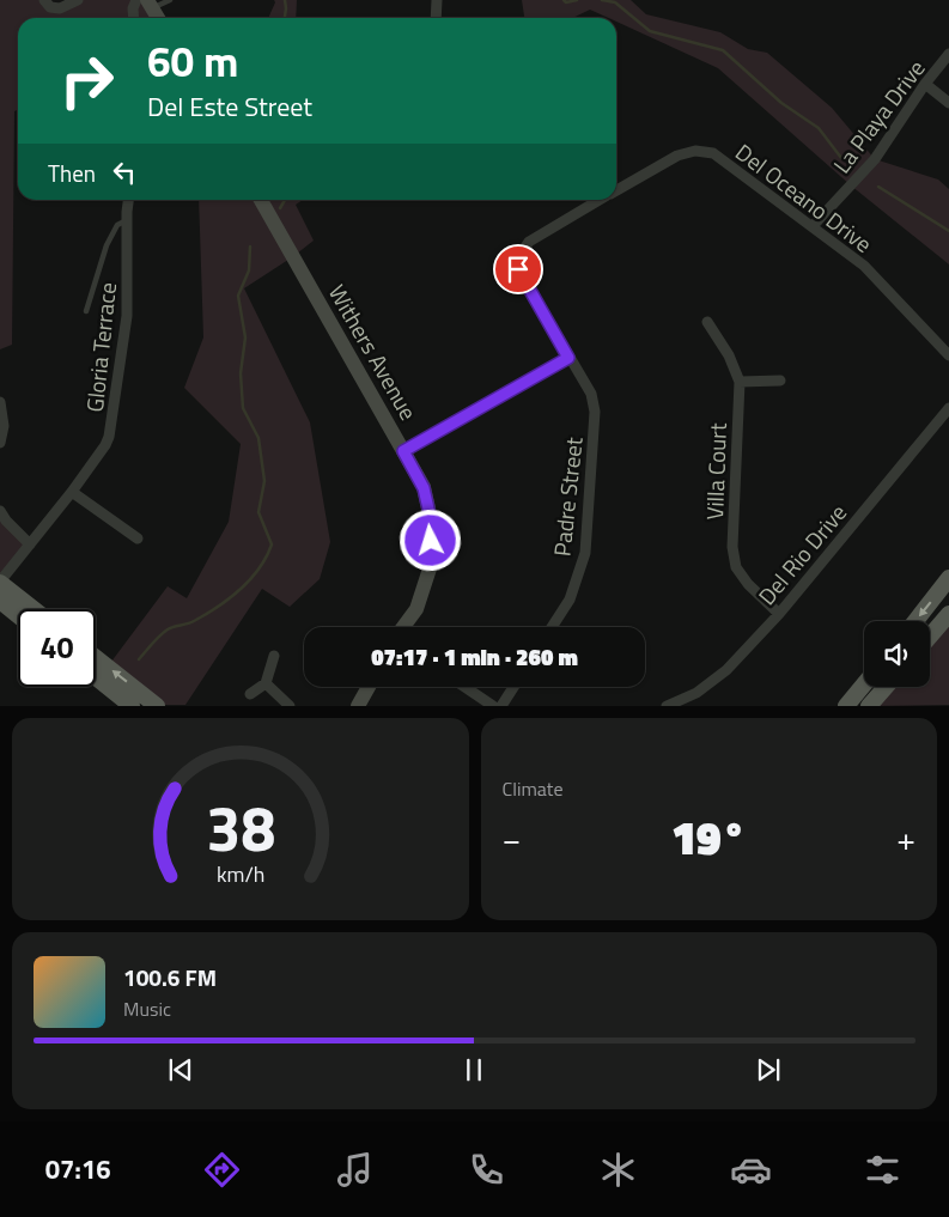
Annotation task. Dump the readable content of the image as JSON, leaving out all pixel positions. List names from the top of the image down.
{
  "streets": {
    "street": [
      "La Playa Drive",
      "Del Oceano Drive",
      "Gloria Terrace",
      "Withers Avenue",
      "Villa Court",
      "Padre Street",
      "Del Rio Drive"
    ]
  },
  "crossings": [
    ["La Playa Drive", "Del Oceano Drive"],
    ["Del Oceano Drive", "Padre Street"],
    ["Villa Court", "Del Rio Drive"]
  ],
  "page": {
    "turn": ["60 m", "Del Este Street"],
    "then": "Then",
    "limit": "40",
    "trip": "07:17 · 1 min · 260 m",
    "tile": "Climate",
    "heat": ["−", "19°", "+"],
    "song": ["100.6 FM", "Music"],
    "tabs": "07:16",
    "gauge": ["38", "km/h"]
  }
}
